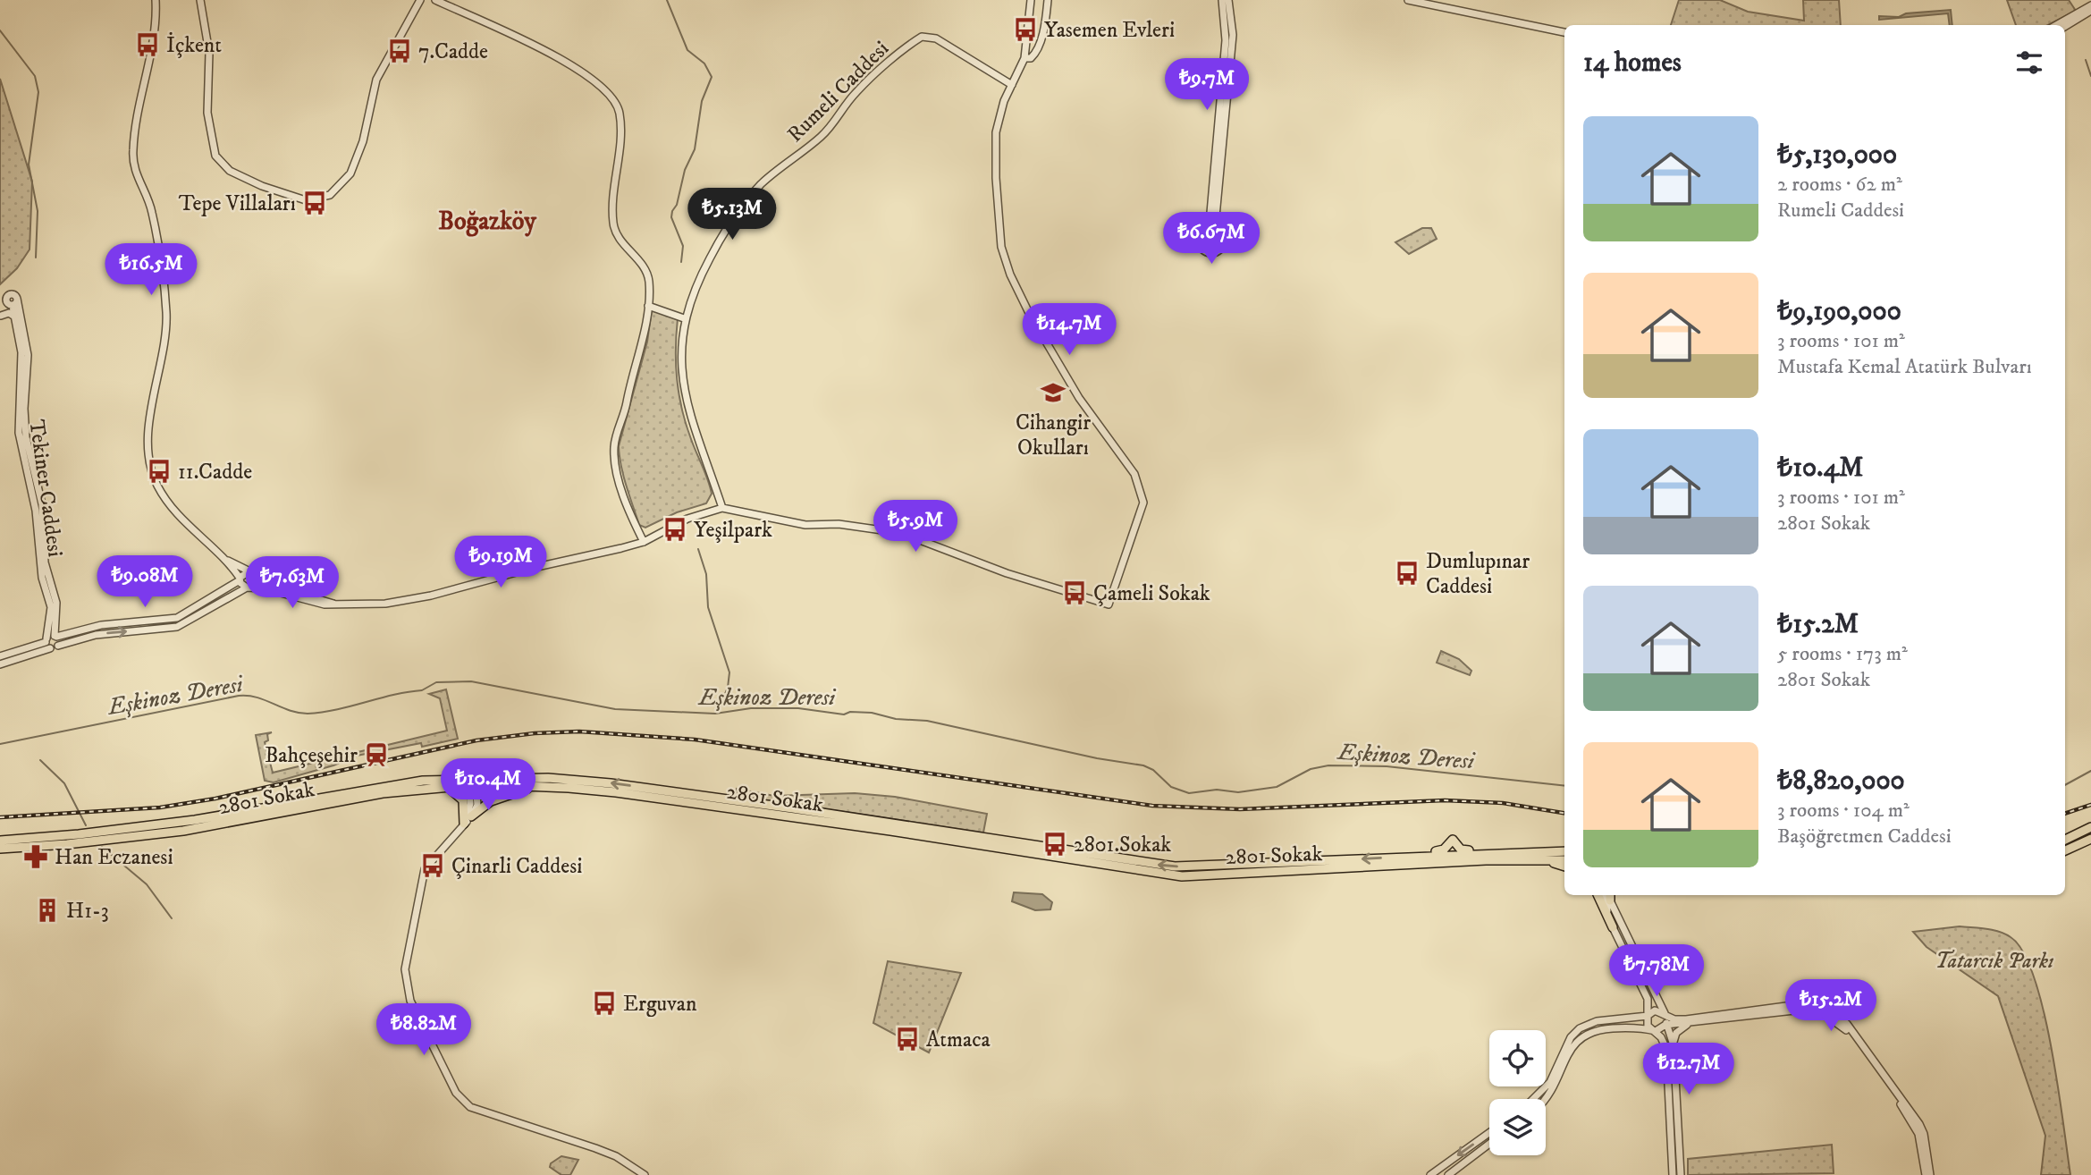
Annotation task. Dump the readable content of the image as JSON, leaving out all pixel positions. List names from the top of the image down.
{
  "streets": {
    "main road": ["2801 Sokak"],
    "street": ["Rumeli Caddesi", "Tekiner Caddesi"]
  },
  "districts": ["Boğazköy"],
  "water": ["Eşkinoz Deresi"],
  "parks": ["Tatarcık Parkı"],
  "places": {
    "bus stop": [
      "Yasemen Evleri",
      "İçkent",
      "7.Cadde",
      "Tepe Villaları",
      "11.Cadde",
      "Yeşilpark",
      "Dumlupınar Caddesi",
      "Çameli Sokak",
      "2801.Sokak",
      "Çinarli Caddesi",
      "Erguvan",
      "Atmaca"
    ],
    "school or university": ["Cihangir Okulları"],
    "station": ["Bahçeşehir"],
    "pharmacy": ["Han Eczanesi"],
    "building": ["H1-3"]
  },
  "page": {
    "heading": "14 homes",
    "price": [
      "₺9.7M",
      "₺5.13M",
      "₺6.67M",
      "₺16.5M",
      "₺14.7M",
      "₺5.9M",
      "₺9.19M",
      "₺9.08M",
      "₺7.63M",
      "₺10.4M",
      "₺7.78M",
      "₺15.2M",
      "₺8.82M",
      "₺12.7M"
    ],
    "list": [
      {
        "name": "₺5,130,000",
        "note": "2 rooms · 62 m² · Rumeli Caddesi"
      },
      {
        "name": "₺9,190,000",
        "note": "3 rooms · 101 m² · Mustafa Kemal Atatürk Bulvarı"
      },
      {
        "name": "₺10.4M",
        "note": "3 rooms · 101 m² · 2801 Sokak"
      },
      {
        "name": "₺15.2M",
        "note": "5 rooms · 173 m² · 2801 Sokak"
      },
      {
        "name": "₺8,820,000",
        "note": "3 rooms · 104 m² · Başöğretmen Caddesi"
      }
    ]
  }
}
